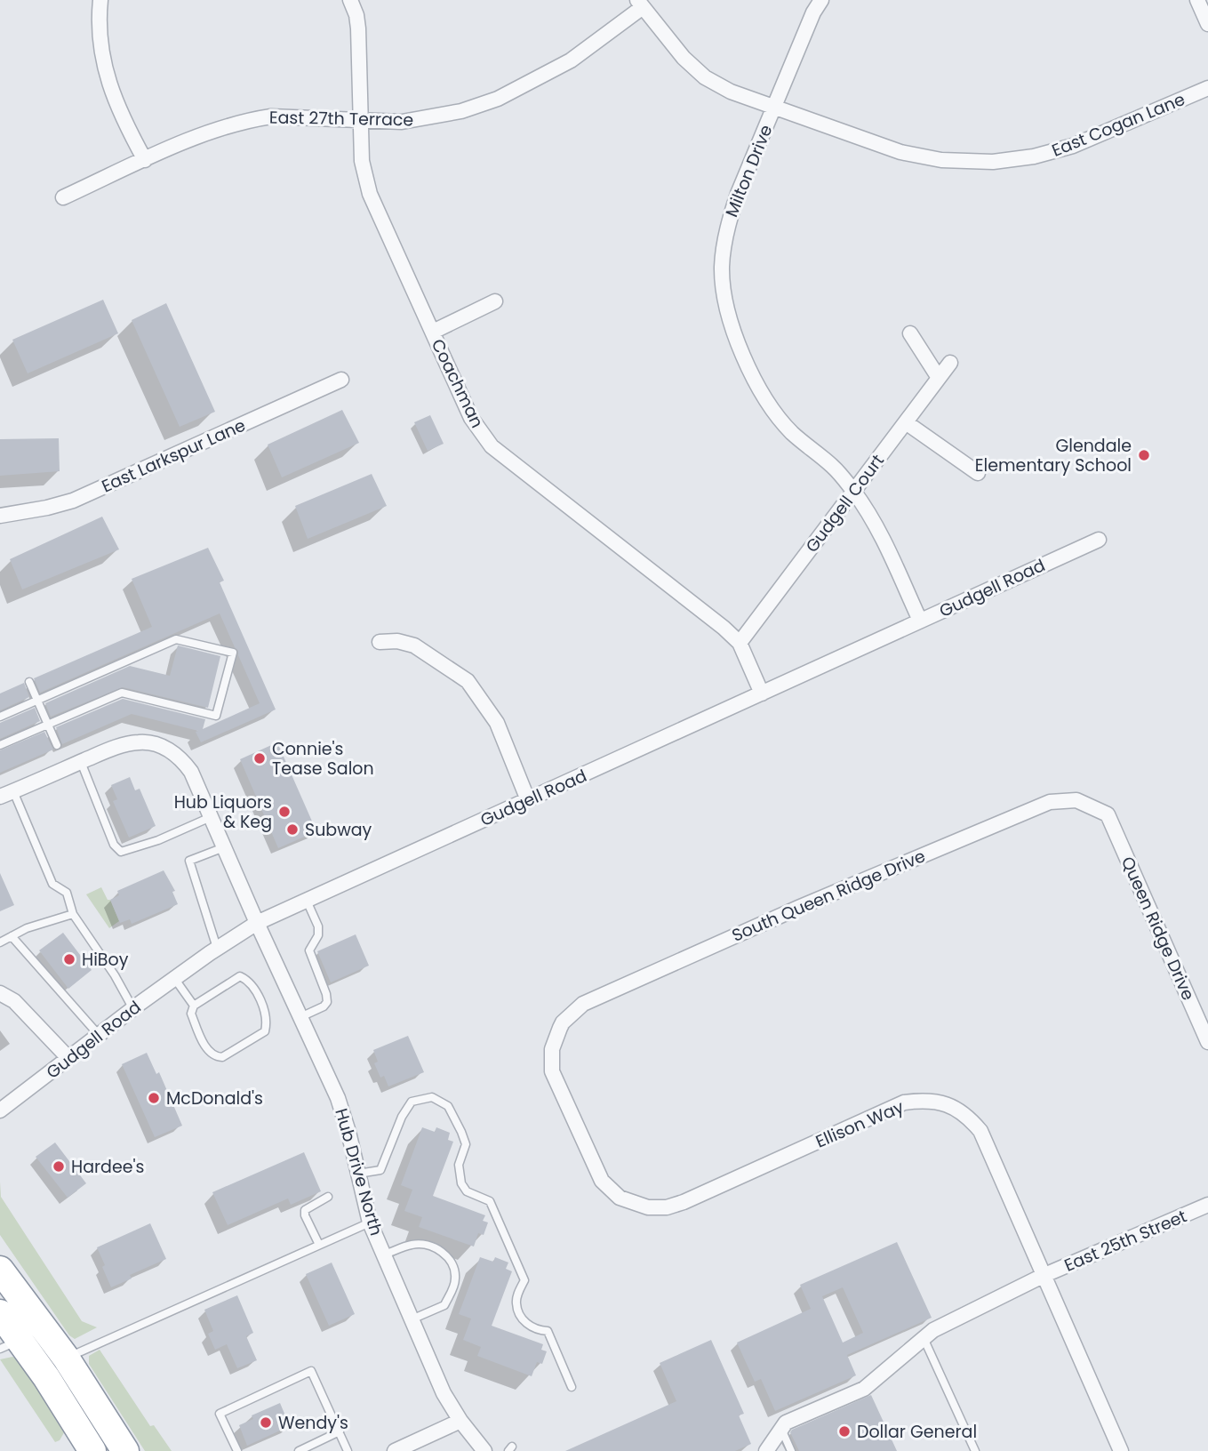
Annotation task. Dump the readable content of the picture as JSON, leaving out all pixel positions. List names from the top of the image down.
{
  "streets": {
    "street": [
      "East 27th Terrace",
      "East Cogan Lane",
      "Milton Drive",
      "Coachman",
      "East Larkspur Lane",
      "Gudgell Court",
      "Gudgell Road",
      "South Queen Ridge Drive",
      "Queen Ridge Drive",
      "Ellison Way",
      "Hub Drive North",
      "East 25th Street"
    ]
  },
  "crossings": [
    ["East 27th Terrace", "East Cogan Lane"],
    ["East 27th Terrace", "Coachman"],
    ["East Cogan Lane", "Milton Drive"],
    ["Milton Drive", "Gudgell Court"],
    ["Milton Drive", "Gudgell Road"],
    ["Coachman", "Gudgell Court"],
    ["Coachman", "Gudgell Road"],
    ["Gudgell Road", "Hub Drive North"],
    ["South Queen Ridge Drive", "Queen Ridge Drive"],
    ["South Queen Ridge Drive", "Ellison Way"],
    ["Ellison Way", "East 25th Street"]
  ],
  "places": [
    "Glendale Elementary School",
    "Connie's Tease Salon",
    "Hub Liquors & Keg",
    "Subway",
    "HiBoy",
    "McDonald's",
    "Hardee's",
    "Wendy's",
    "Dollar General"
  ]
}
